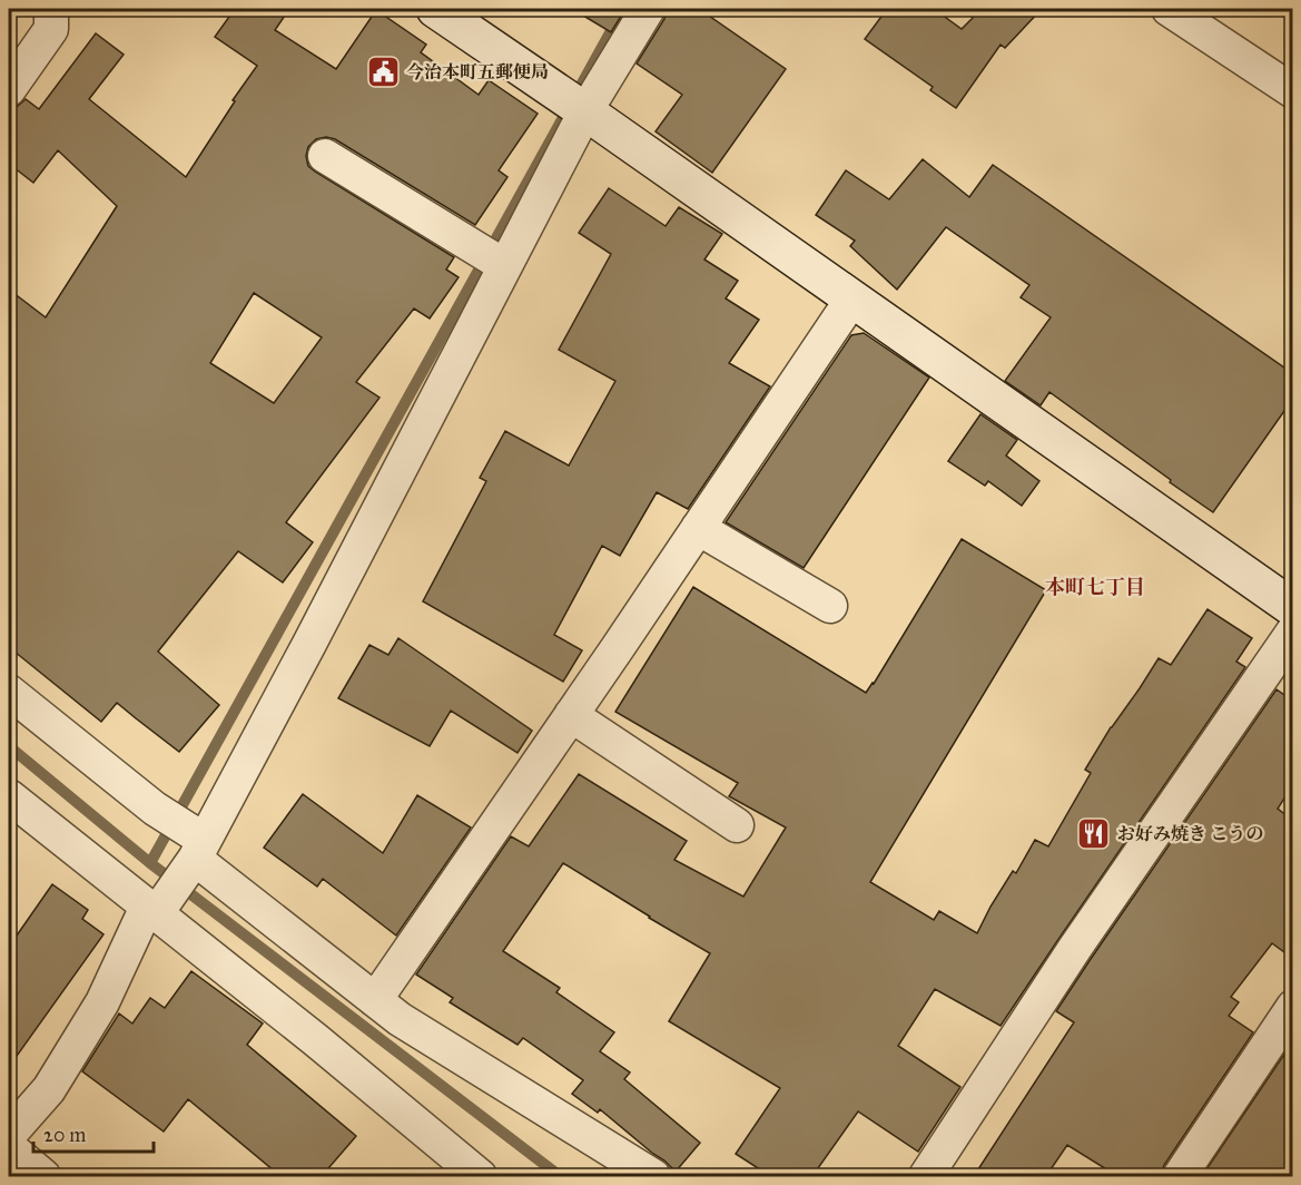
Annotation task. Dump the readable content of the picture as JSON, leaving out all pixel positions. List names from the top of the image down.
{
  "districts": ["本町七丁目"],
  "places": {
    "public building": ["今治本町五郵便局"],
    "restaurant": ["お好み焼き こうの"]
  },
  "scale_bar": "20 m"
}
